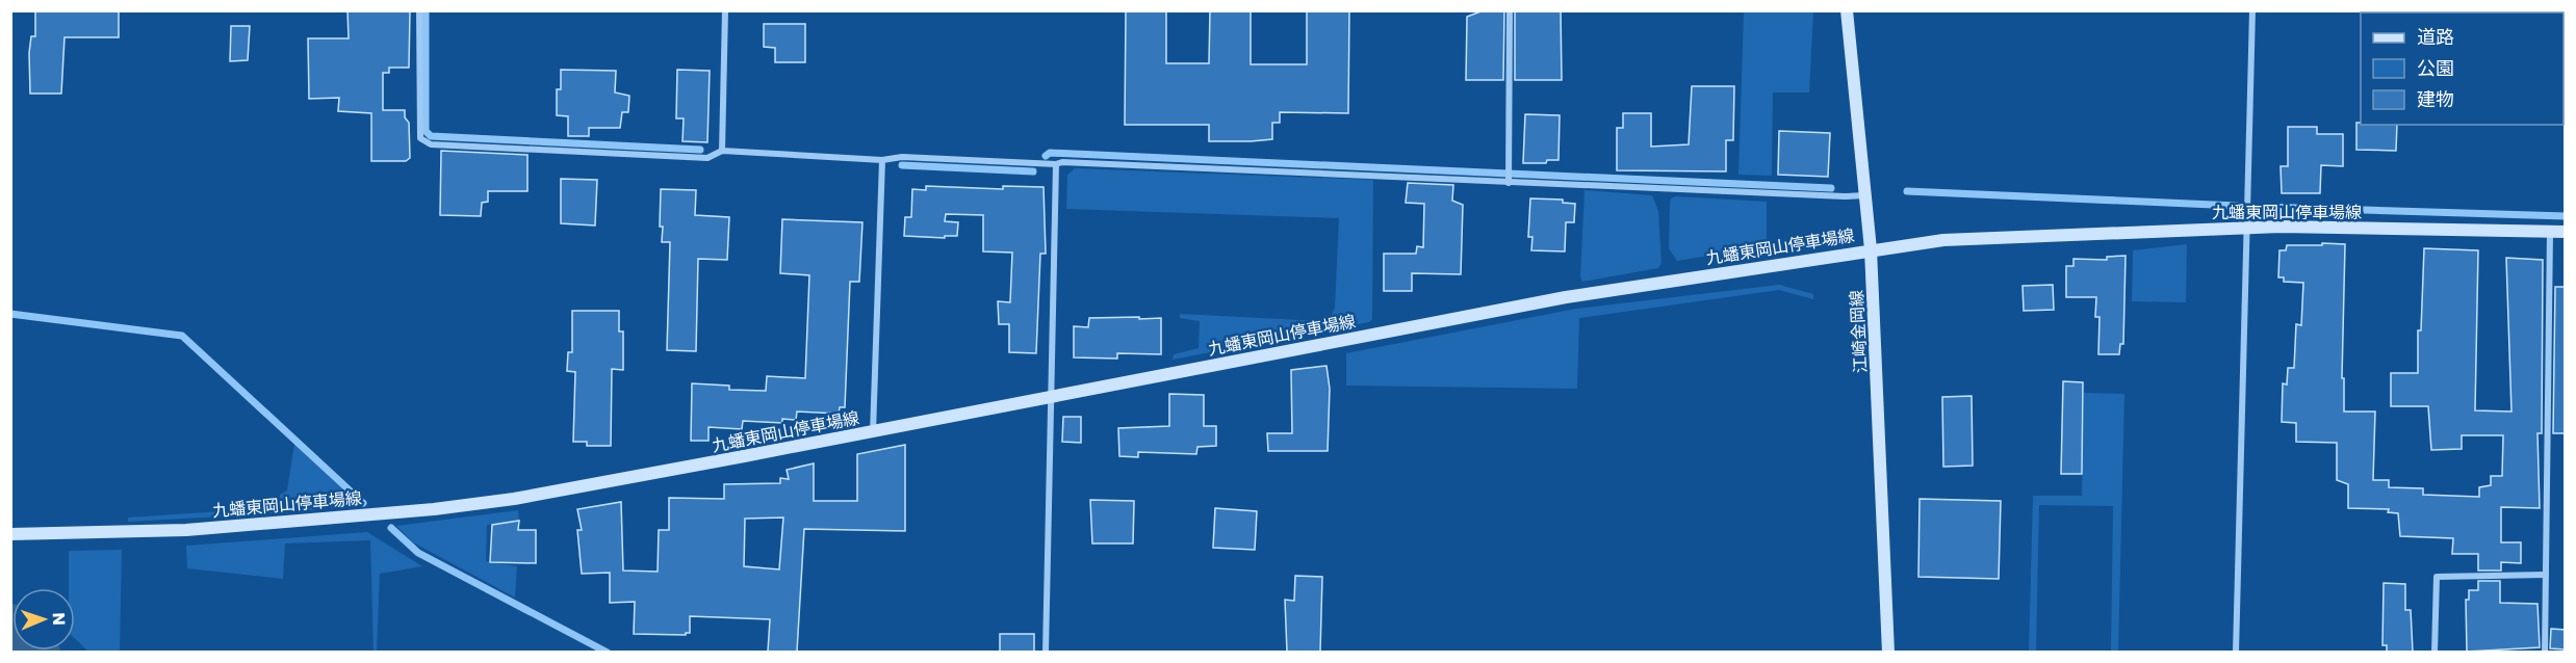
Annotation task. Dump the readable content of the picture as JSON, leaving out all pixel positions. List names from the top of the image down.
{
  "streets": {
    "main road": ["九蟠東岡山停車場線", "江崎金岡線"]
  },
  "crossings": [
    ["九蟠東岡山停車場線", "江崎金岡線"]
  ],
  "legend": ["道路", "公園", "建物"],
  "north": "right"
}
